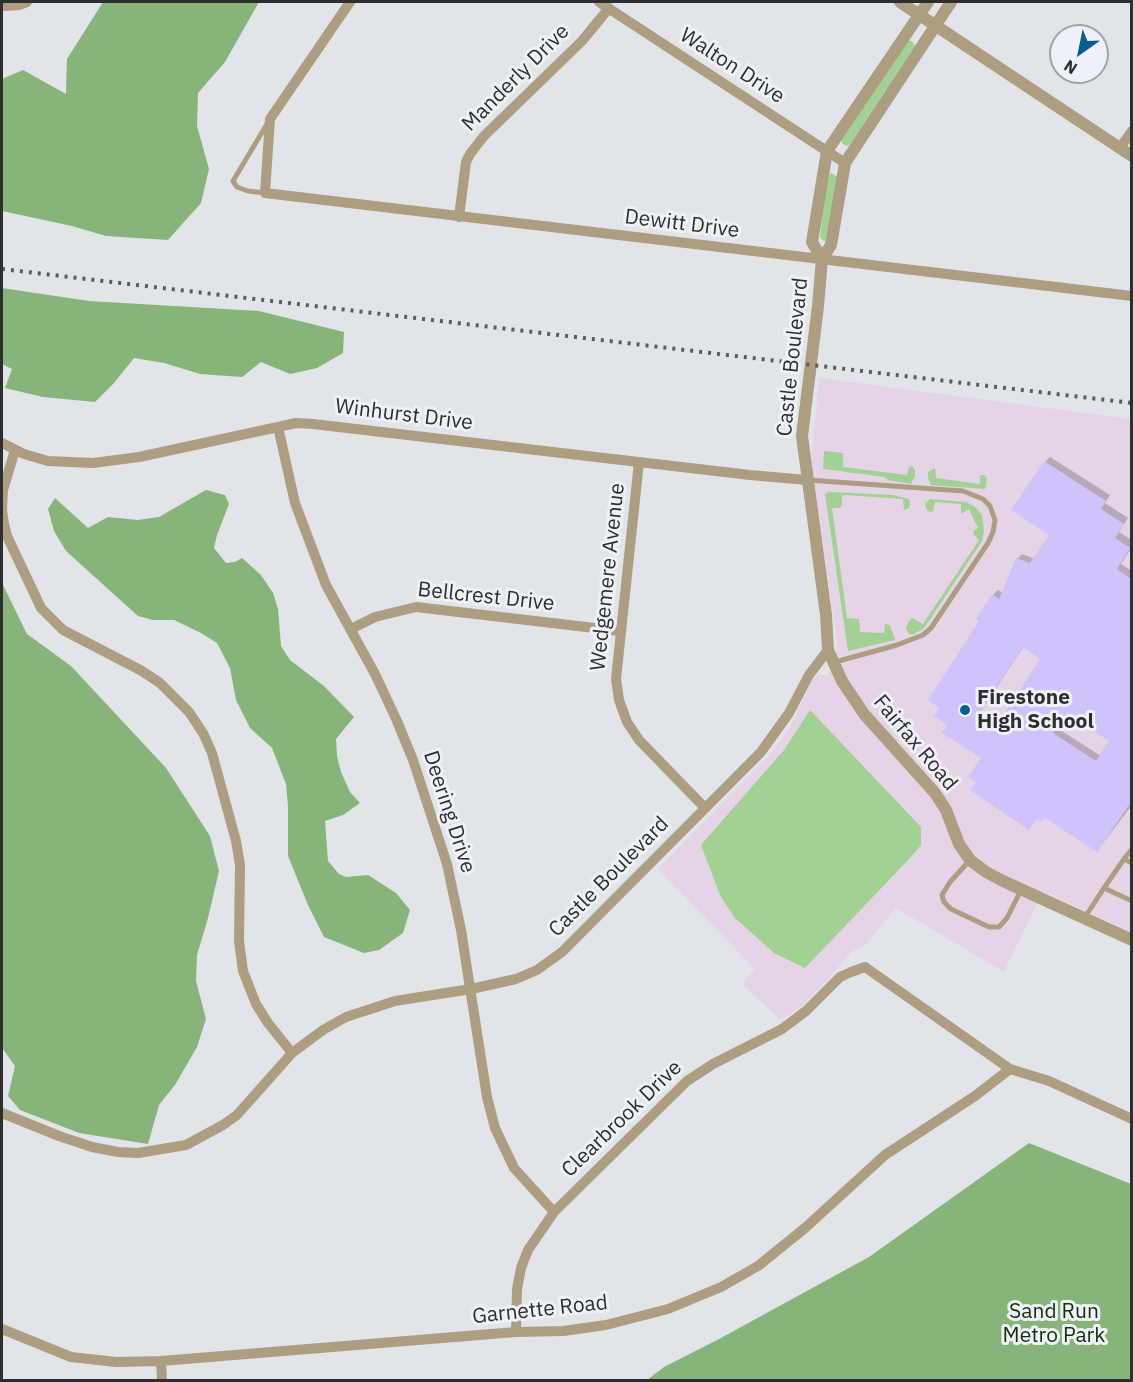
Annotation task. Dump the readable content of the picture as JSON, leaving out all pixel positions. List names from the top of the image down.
{
  "streets": {
    "street": [
      "Walton Drive",
      "Manderly Drive",
      "Dewitt Drive",
      "Castle Boulevard",
      "Winhurst Drive",
      "Wedgemere Avenue",
      "Bellcrest Drive",
      "Fairfax Road",
      "Deering Drive",
      "Clearbrook Drive",
      "Garnette Road"
    ]
  },
  "crossings": [
    ["Walton Drive", "Manderly Drive"],
    ["Walton Drive", "Castle Boulevard"],
    ["Manderly Drive", "Dewitt Drive"],
    ["Dewitt Drive", "Castle Boulevard"],
    ["Castle Boulevard", "Winhurst Drive"],
    ["Castle Boulevard", "Wedgemere Avenue"],
    ["Castle Boulevard", "Fairfax Road"],
    ["Castle Boulevard", "Deering Drive"],
    ["Winhurst Drive", "Wedgemere Avenue"],
    ["Winhurst Drive", "Deering Drive"],
    ["Wedgemere Avenue", "Bellcrest Drive"],
    ["Bellcrest Drive", "Deering Drive"],
    ["Deering Drive", "Clearbrook Drive"],
    ["Clearbrook Drive", "Garnette Road"]
  ],
  "parks": ["Sand Run Metro Park"],
  "places": ["Firestone High School"],
  "north": "bottom left"
}
